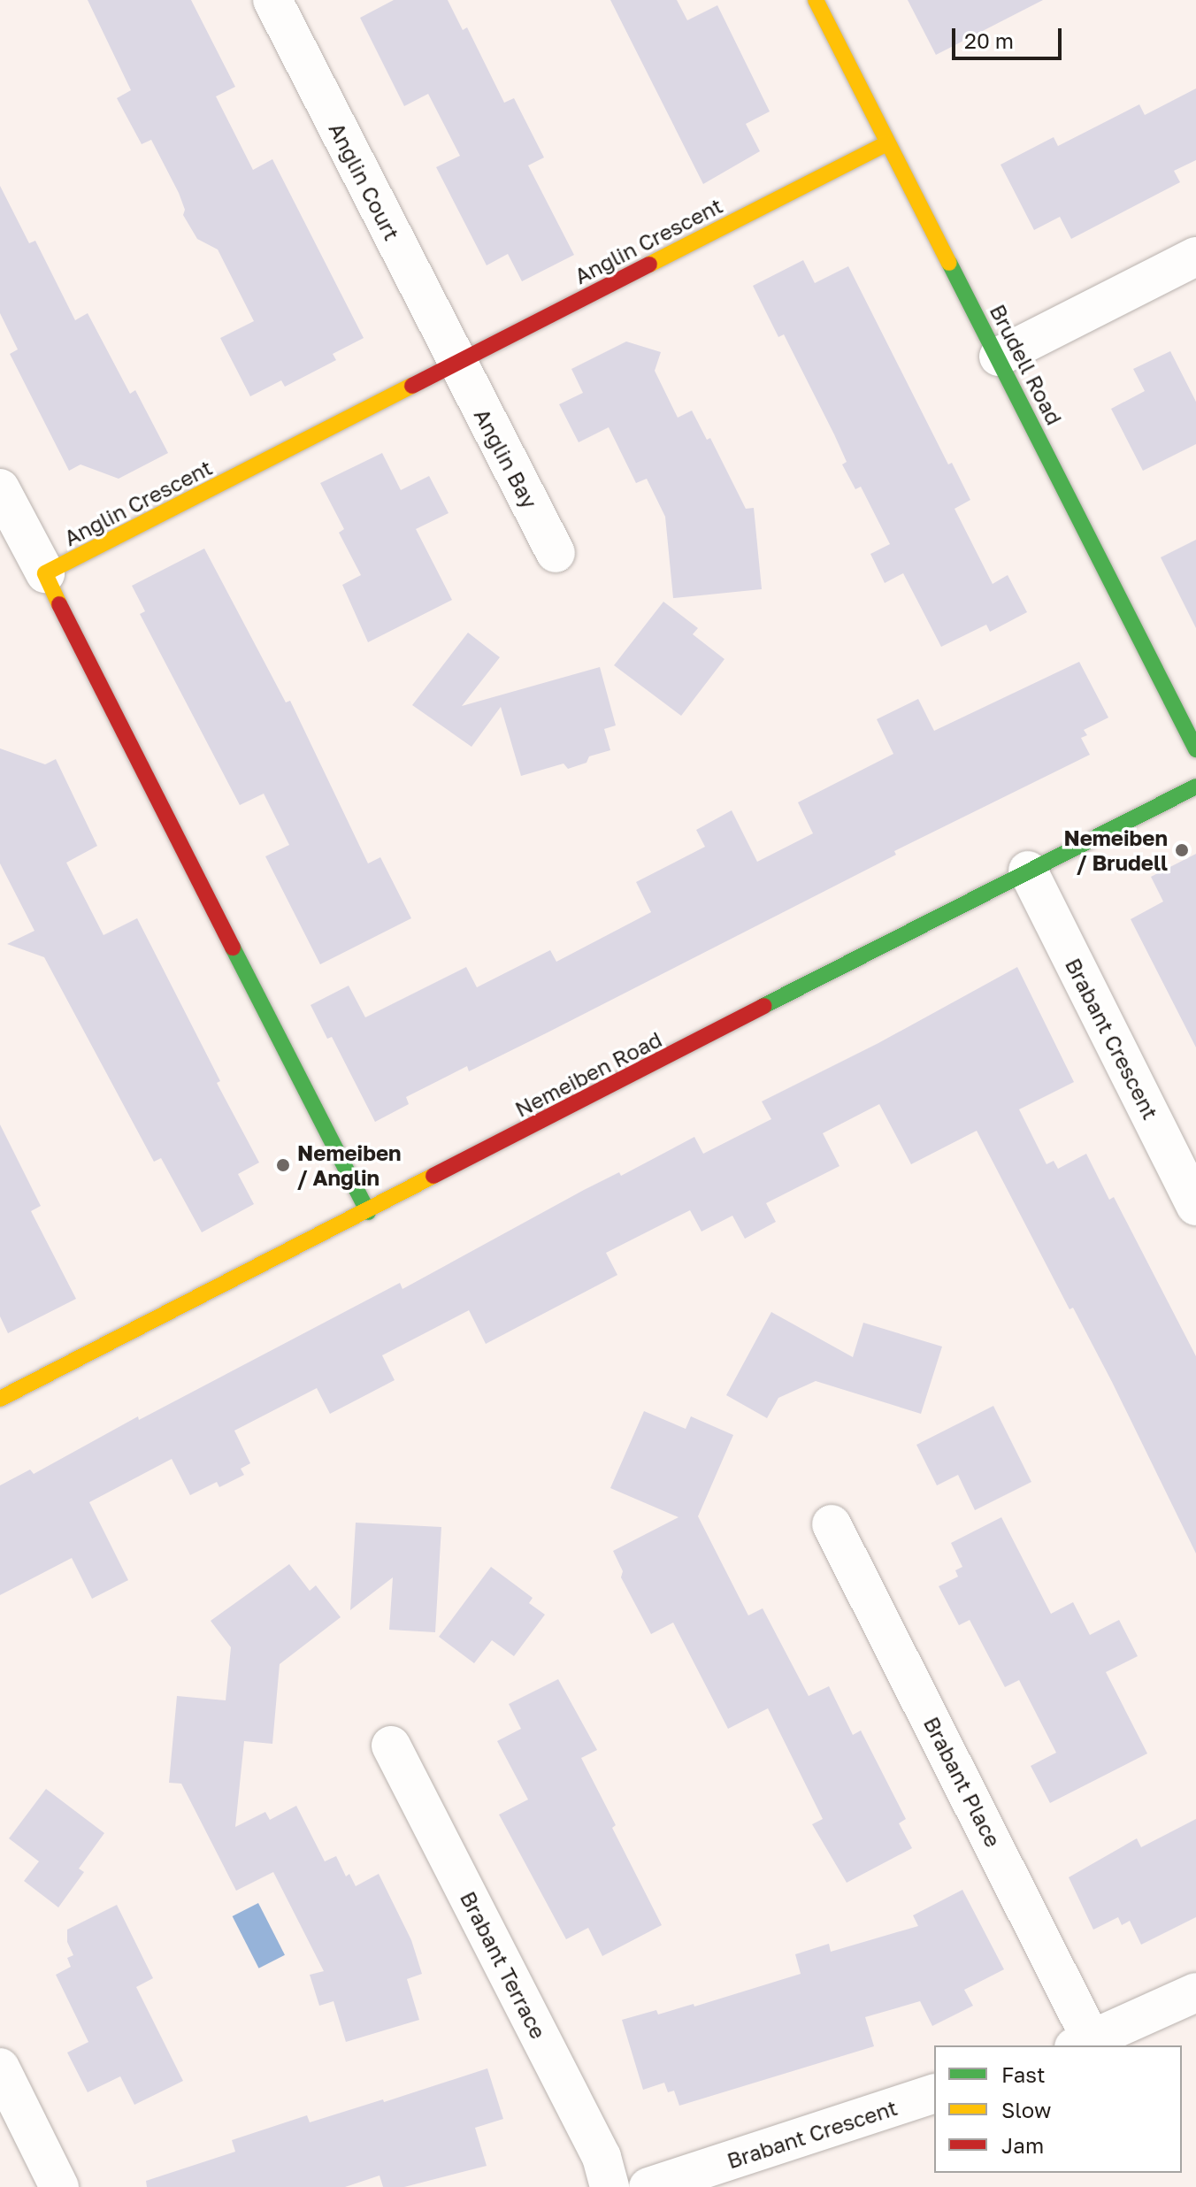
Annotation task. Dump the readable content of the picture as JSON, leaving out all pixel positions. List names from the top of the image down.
{
  "streets": {
    "street": [
      "Anglin Court",
      "Anglin Crescent",
      "Brudell Road",
      "Anglin Bay",
      "Brabant Crescent",
      "Nemeiben Road",
      "Brabant Place",
      "Brabant Terrace"
    ]
  },
  "crossings": [
    ["Anglin Court", "Anglin Crescent"],
    ["Anglin Court", "Anglin Bay"],
    ["Anglin Crescent", "Brudell Road"],
    ["Anglin Crescent", "Anglin Bay"],
    ["Brabant Crescent", "Nemeiben Road"]
  ],
  "places": ["Nemeiben / Brudell", "Nemeiben / Anglin"],
  "legend": ["Fast", "Slow", "Jam"],
  "scale_bar": "20 m"
}
